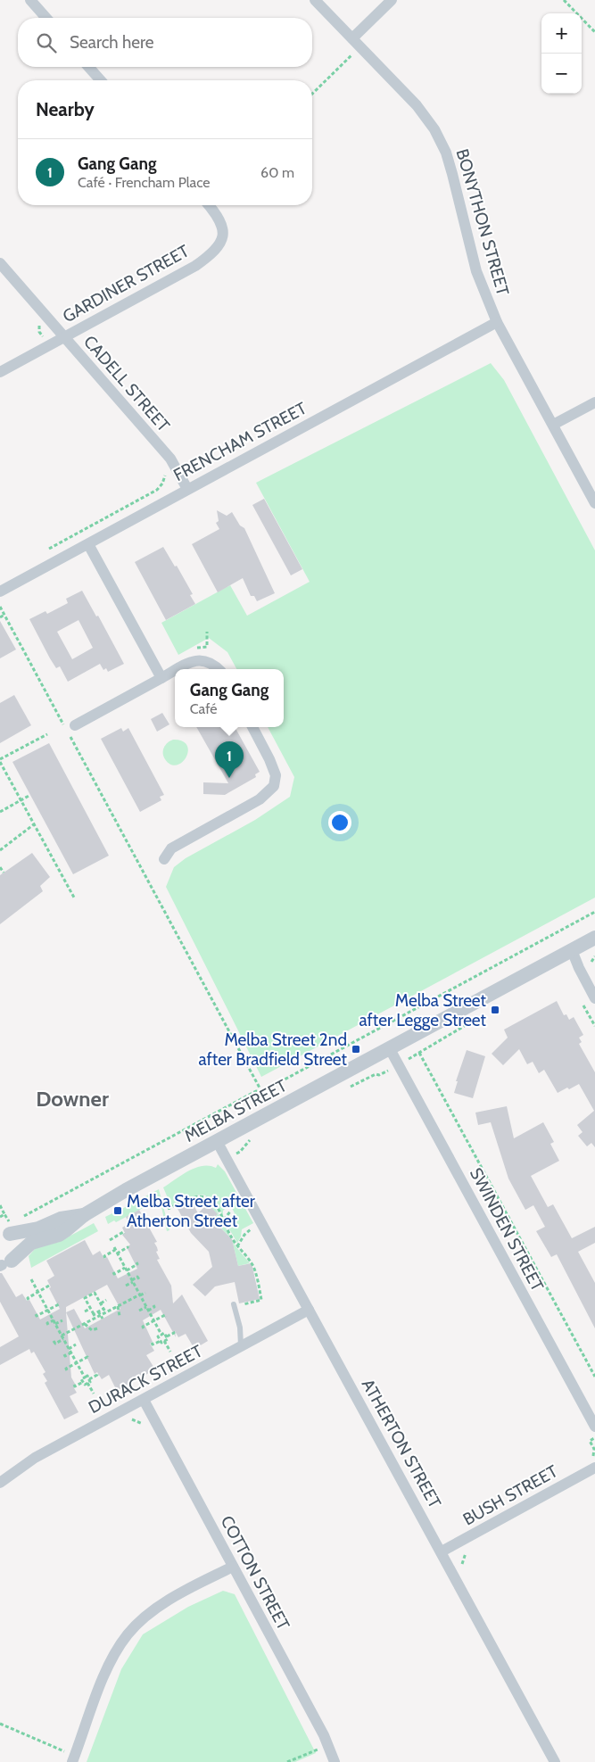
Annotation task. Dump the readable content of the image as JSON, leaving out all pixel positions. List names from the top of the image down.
{
  "streets": {
    "street": [
      "BONYTHON STREET",
      "GARDINER STREET",
      "CADELL STREET",
      "FRENCHAM STREET",
      "MELBA STREET",
      "SWINDEN STREET",
      "DURACK STREET",
      "ATHERTON STREET",
      "BUSH STREET",
      "COTTON STREET"
    ]
  },
  "crossings": [
    ["BONYTHON STREET", "FRENCHAM STREET"],
    ["GARDINER STREET", "CADELL STREET"],
    ["CADELL STREET", "FRENCHAM STREET"],
    ["MELBA STREET", "SWINDEN STREET"],
    ["MELBA STREET", "ATHERTON STREET"],
    ["DURACK STREET", "ATHERTON STREET"],
    ["DURACK STREET", "COTTON STREET"],
    ["ATHERTON STREET", "BUSH STREET"]
  ],
  "districts": ["Downer"],
  "places": {
    "transit": ["Melba Street after Legge Street", "Melba Street 2nd after Bradfield Street", "Melba Street after Atherton Street"]
  },
  "page": {
    "map_buttons": ["+", "−"],
    "search": "Search here",
    "heading": "Nearby",
    "list": [
      {
        "mark": "1",
        "name": "Gang Gang",
        "note": "Café · Frencham Place",
        "value": "60 m"
      }
    ],
    "popup": ["Gang Gang", "Café"],
    "pins": "1"
  }
}
